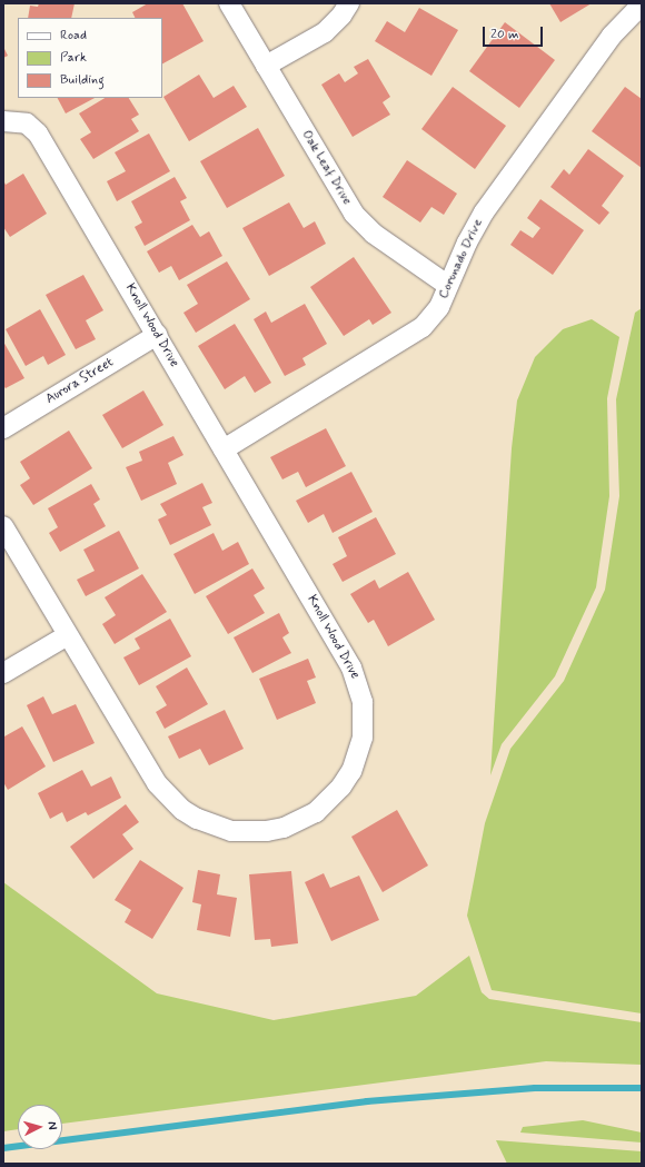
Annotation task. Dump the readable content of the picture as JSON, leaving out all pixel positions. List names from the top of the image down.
{
  "streets": {
    "street": [
      "Oak Leaf Drive",
      "Coronado Drive",
      "Knoll Wood Drive",
      "Aurora Street"
    ]
  },
  "crossings": [
    ["Oak Leaf Drive", "Coronado Drive"],
    ["Coronado Drive", "Knoll Wood Drive"],
    ["Knoll Wood Drive", "Aurora Street"]
  ],
  "legend": ["Road", "Park", "Building"],
  "scale_bar": "20 m",
  "north": "right"
}
